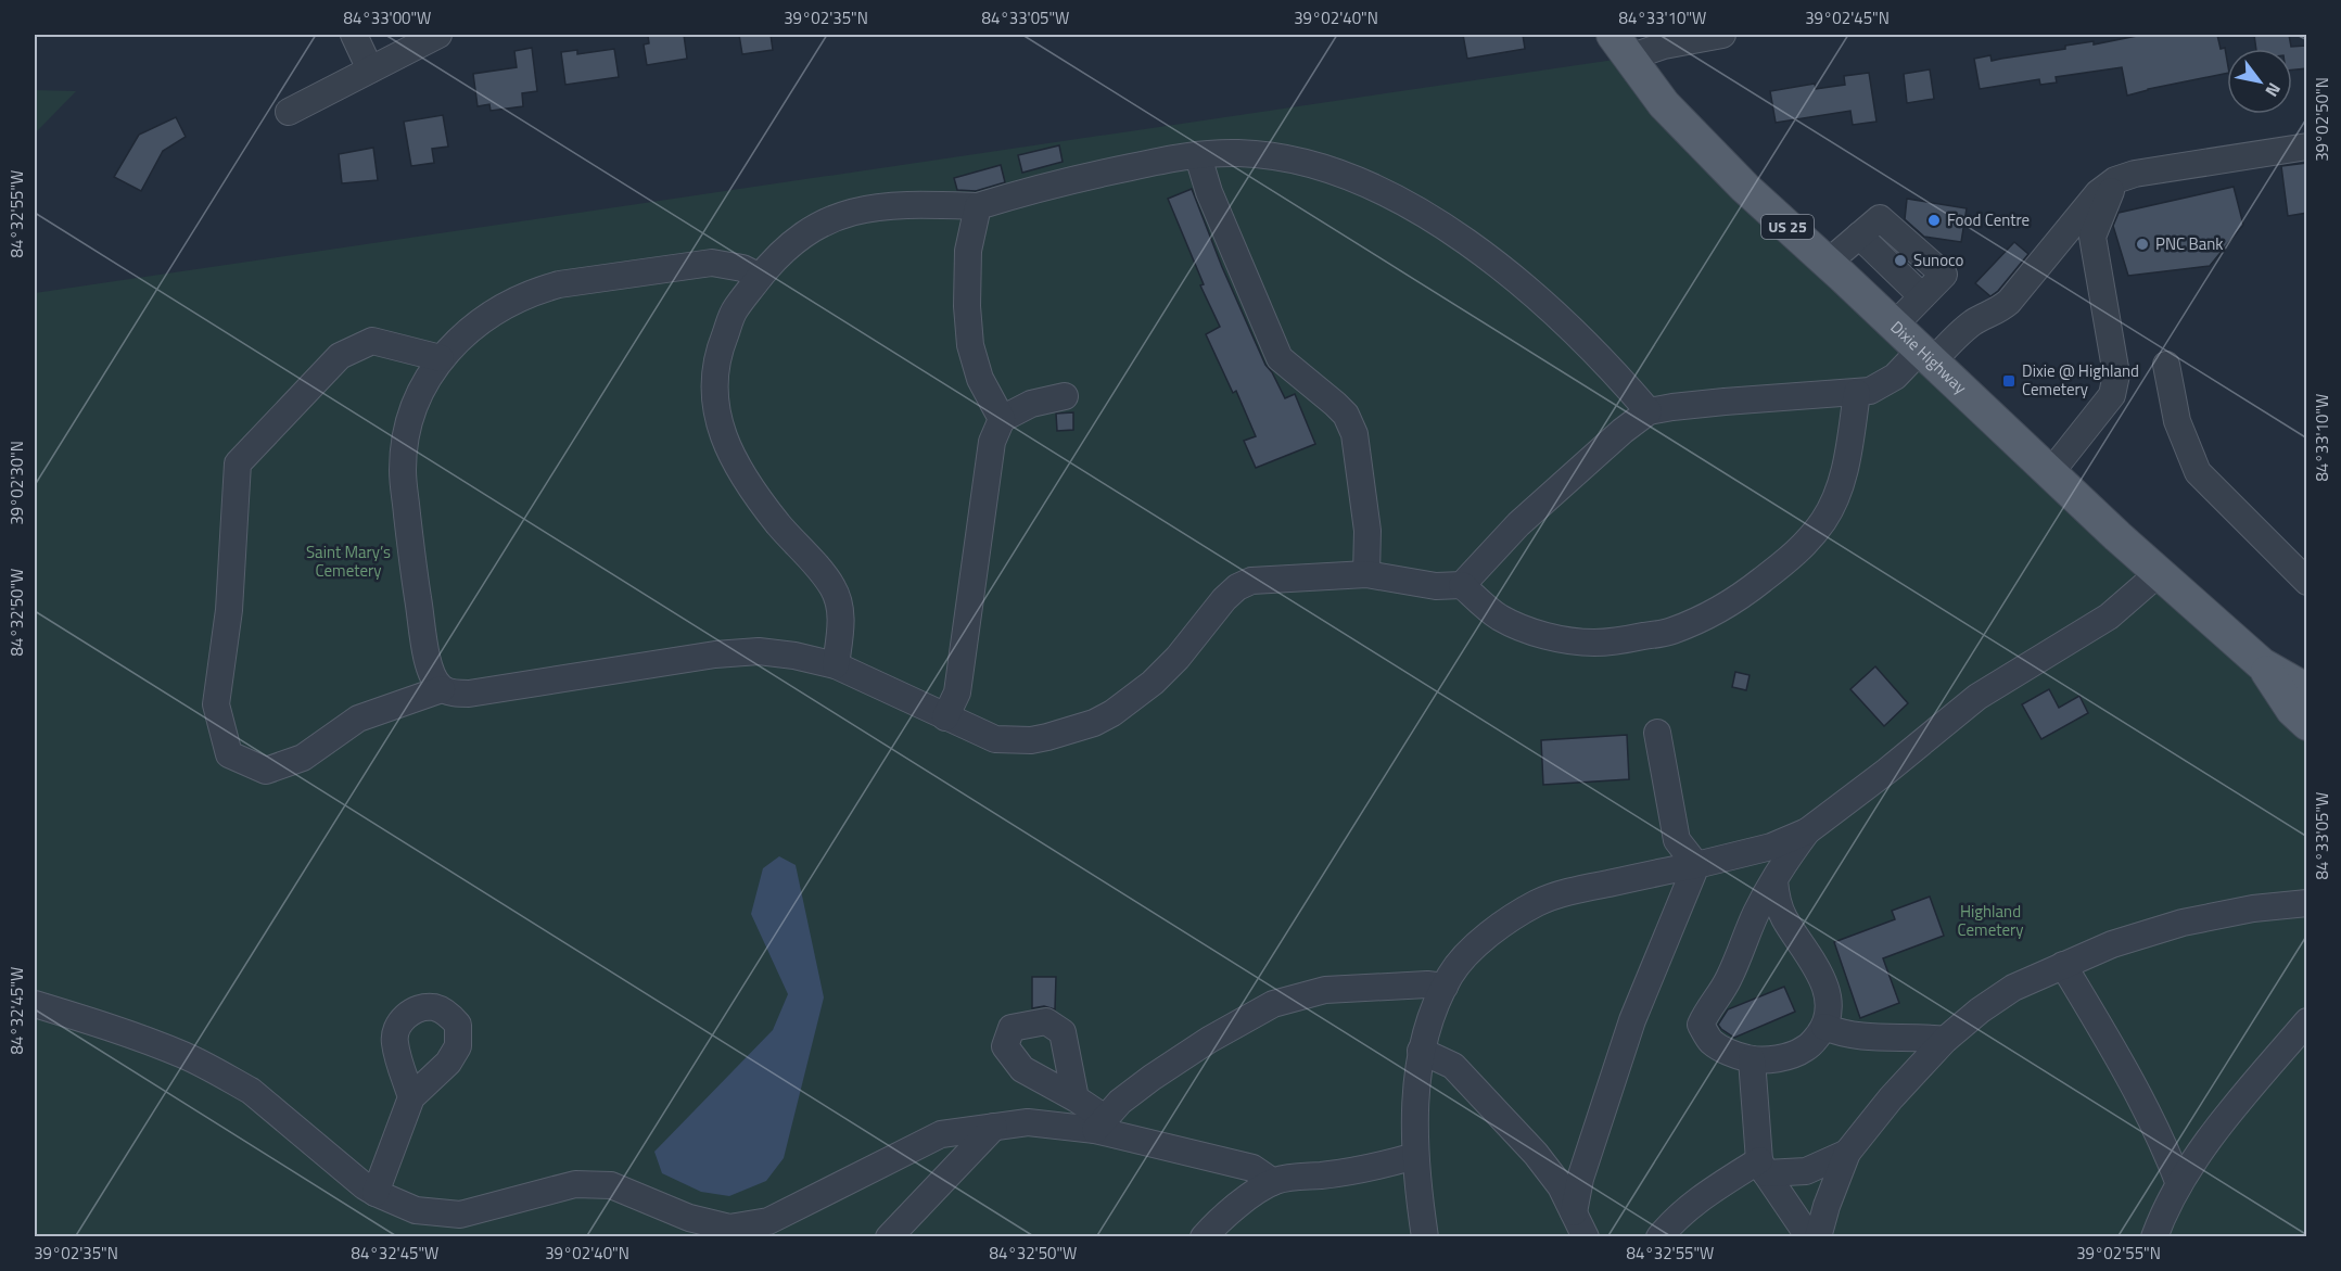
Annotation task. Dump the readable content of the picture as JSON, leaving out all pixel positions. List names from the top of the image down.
{
  "streets": {
    "main road": ["US 25", "Dixie Highway"]
  },
  "parks": ["Saint Mary’s Cemetery", "Highland Cemetery"],
  "places": {
    "other": ["Food Centre", "PNC Bank", "Sunoco"],
    "transit": ["Dixie @ Highland Cemetery"]
  },
  "north": "bottom right",
  "coordinates": [
    "84°33'00\"W",
    "39°02'35\"N",
    "84°33'05\"W",
    "39°02'40\"N",
    "84°33'10\"W",
    "39°02'45\"N",
    "39°02'50\"N",
    "84°32'55\"W",
    "39°02'30\"N",
    "84°32'50\"W",
    "84°32'45\"W",
    "39°02'55\"N"
  ]
}
